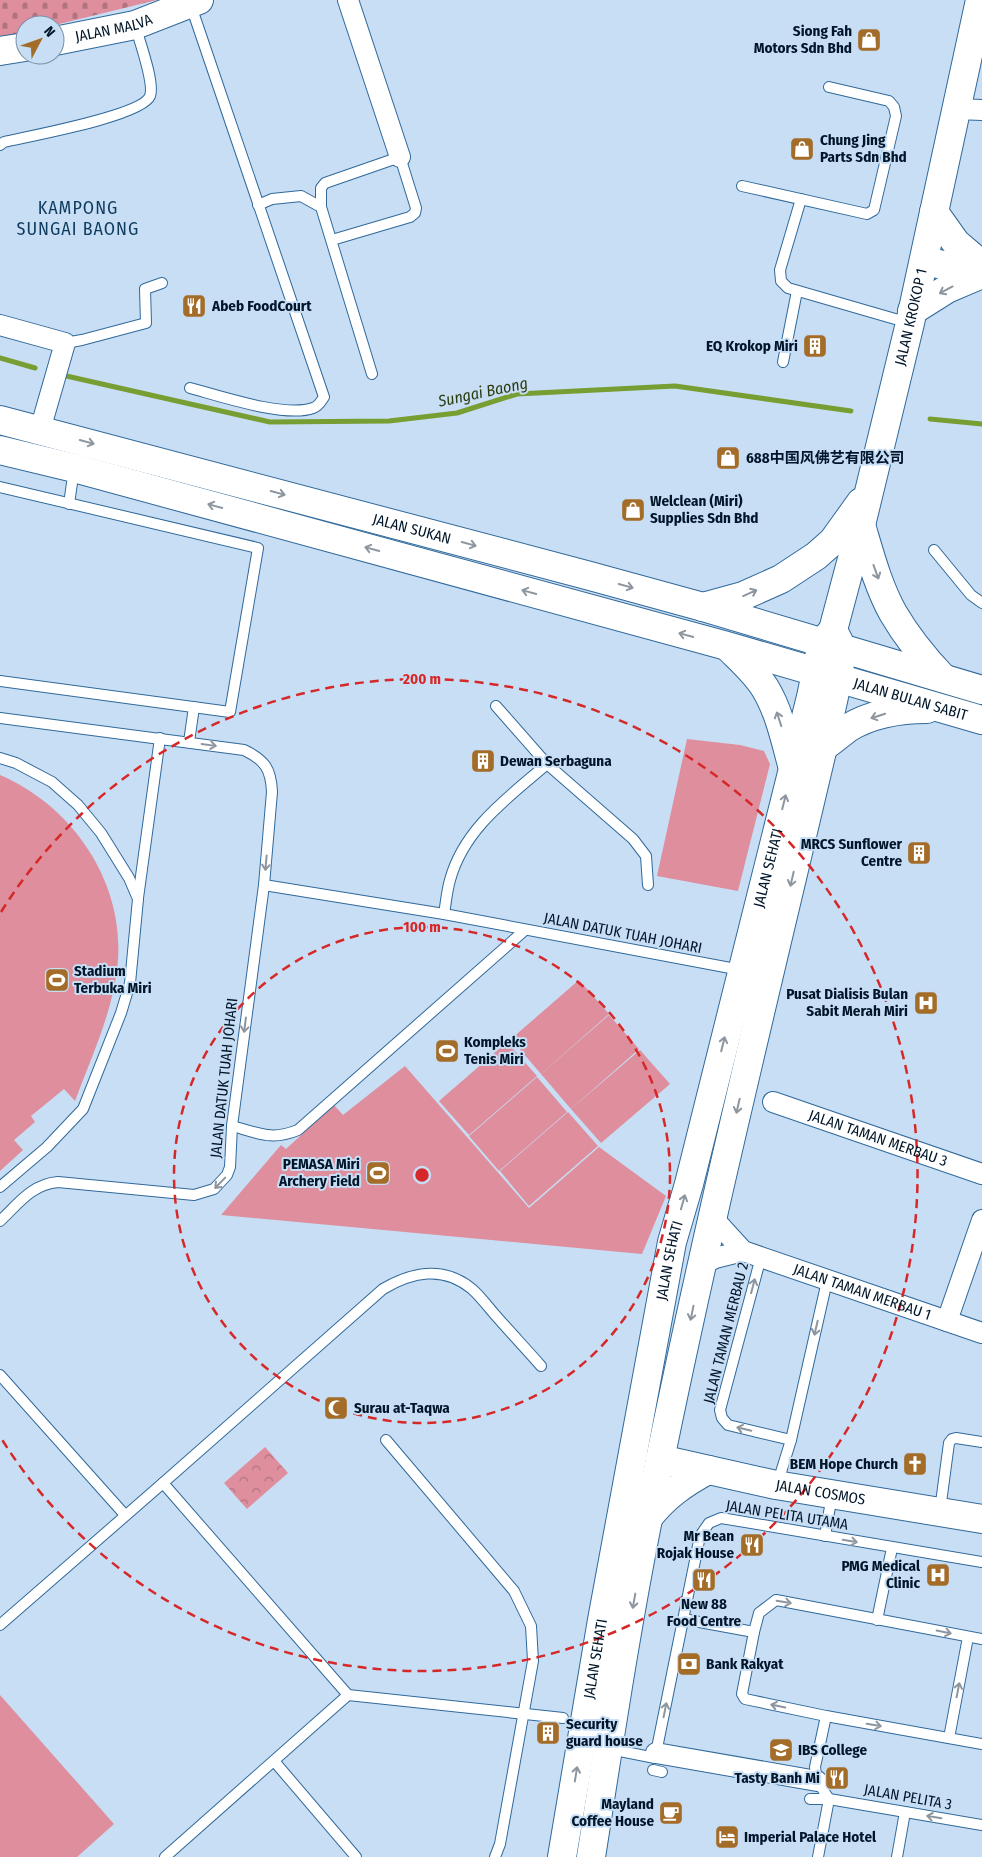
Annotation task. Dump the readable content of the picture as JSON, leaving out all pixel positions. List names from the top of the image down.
{
  "streets": {
    "main road": [
      "JALAN MALVA",
      "JALAN KROKOP 1",
      "JALAN SUKAN",
      "JALAN BULAN SABIT",
      "JALAN SEHATI",
      "JALAN COSMOS"
    ],
    "street": ["JALAN TAMAN MERBAU 3", "JALAN TAMAN MERBAU 1"],
    "lane": [
      "JALAN DATUK TUAH JOHARI",
      "JALAN TAMAN MERBAU 2",
      "JALAN PELITA UTAMA",
      "JALAN PELITA 3"
    ]
  },
  "crossings": [
    ["JALAN KROKOP 1", "JALAN SUKAN"],
    ["JALAN KROKOP 1", "JALAN BULAN SABIT"],
    ["JALAN KROKOP 1", "JALAN SEHATI"],
    ["JALAN SUKAN", "JALAN BULAN SABIT"],
    ["JALAN SUKAN", "JALAN SEHATI"],
    ["JALAN BULAN SABIT", "JALAN SEHATI"],
    ["JALAN SEHATI", "JALAN DATUK TUAH JOHARI"],
    ["JALAN SEHATI", "JALAN COSMOS"],
    ["JALAN TAMAN MERBAU 1", "JALAN TAMAN MERBAU 2"]
  ],
  "districts": ["KAMPONG SUNGAI BAONG"],
  "water": ["Sungai Baong"],
  "places": {
    "shop": [
      "Siong Fah Motors Sdn Bhd",
      "Chung Jing Parts Sdn Bhd",
      "688中国风佛艺有限公司",
      "Welclean (Miri) Supplies Sdn Bhd"
    ],
    "restaurant": [
      "Abeb FoodCourt",
      "Mr Bean Rojak House",
      "New 88 Food Centre",
      "Tasty Banh Mi"
    ],
    "building": [
      "EQ Krokop Miri",
      "Dewan Serbaguna",
      "MRCS Sunflower Centre",
      "Security guard house"
    ],
    "sports": ["Stadium Terbuka Miri", "Kompleks Tenis Miri", "PEMASA Miri Archery Field"],
    "hospital": ["Pusat Dialisis Bulan Sabit Merah Miri", "PMG Medical Clinic"],
    "mosque": ["Surau at-Taqwa"],
    "church": ["BEM Hope Church"],
    "bank": ["Bank Rakyat"],
    "school or university": ["IBS College"],
    "cafe": ["Mayland Coffee House"],
    "hotel": ["Imperial Palace Hotel"]
  },
  "north": "top right",
  "rings": ["200 m", "100 m"]
}
